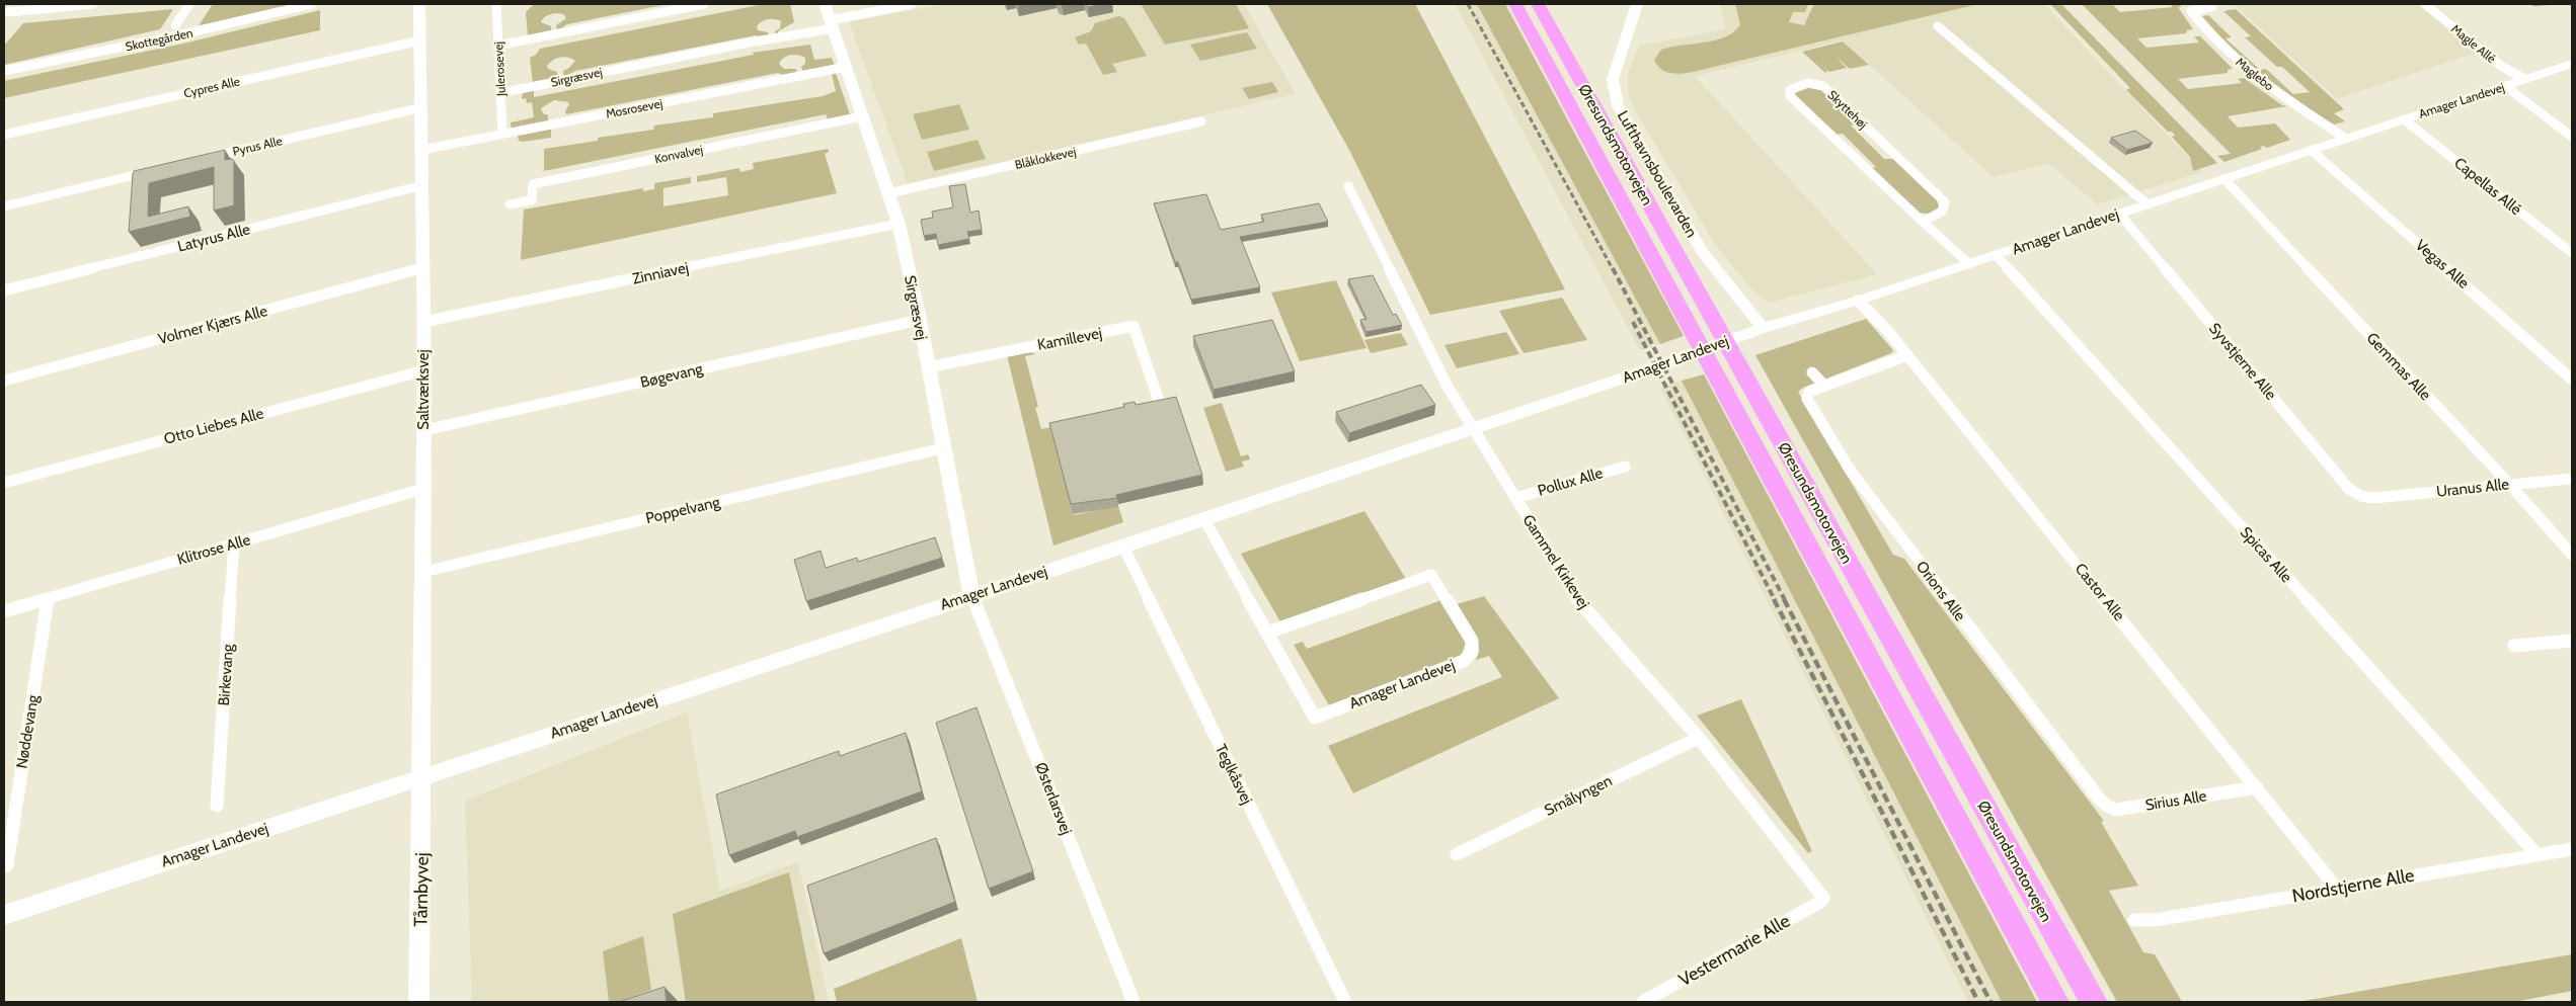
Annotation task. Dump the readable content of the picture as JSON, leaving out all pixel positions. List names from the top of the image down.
{
  "streets": {
    "highway": ["Øresundsmotorvejen"],
    "street": [
      "Skottegården",
      "Magle Allé",
      "Julerosevej",
      "Maglebo",
      "Sirgræsvej",
      "Cypres Alle",
      "Amager Landevej",
      "Mosrosevej",
      "Skyttehøj",
      "Pyrus Alle",
      "Konvalvej",
      "Blåklokkevej",
      "Lufthavnsboulevarden",
      "Capellas Allé",
      "Latyrus Alle",
      "Vegas Alle",
      "Zinniavej",
      "Volmer Kjærs Alle",
      "Kamillevej",
      "Syvstjerne Alle",
      "Gemmas Alle",
      "Bøgevang",
      "Saltværksvej",
      "Otto Liebes Alle",
      "Pollux Alle",
      "Uranus Alle",
      "Poppelvang",
      "Klitrose Alle",
      "Spicas Alle",
      "Gammel Kirkevej",
      "Orions Alle",
      "Castor Alle",
      "Birkevang",
      "Nøddevang",
      "Teglkåsvej",
      "Smålyngen",
      "Østerlarsvej",
      "Sirius Alle",
      "Nordstjerne Alle",
      "Tårnbyvej",
      "Vestermarie Alle"
    ]
  },
  "crossings": [
    ["Magle Allé", "Amager Landevej"],
    ["Julerosevej", "Sirgræsvej"],
    ["Julerosevej", "Mosrosevej"],
    ["Maglebo", "Amager Landevej"],
    ["Sirgræsvej", "Amager Landevej"],
    ["Sirgræsvej", "Mosrosevej"],
    ["Sirgræsvej", "Konvalvej"],
    ["Sirgræsvej", "Blåklokkevej"],
    ["Sirgræsvej", "Zinniavej"],
    ["Sirgræsvej", "Kamillevej"],
    ["Sirgræsvej", "Bøgevang"],
    ["Sirgræsvej", "Poppelvang"],
    ["Sirgræsvej", "Østerlarsvej"],
    ["Cypres Alle", "Saltværksvej"],
    ["Amager Landevej", "Skyttehøj"],
    ["Amager Landevej", "Lufthavnsboulevarden"],
    ["Amager Landevej", "Capellas Allé"],
    ["Amager Landevej", "Vegas Alle"],
    ["Amager Landevej", "Syvstjerne Alle"],
    ["Amager Landevej", "Gemmas Alle"],
    ["Amager Landevej", "Saltværksvej"],
    ["Amager Landevej", "Spicas Alle"],
    ["Amager Landevej", "Gammel Kirkevej"],
    ["Amager Landevej", "Castor Alle"],
    ["Amager Landevej", "Teglkåsvej"],
    ["Amager Landevej", "Østerlarsvej"],
    ["Amager Landevej", "Tårnbyvej"],
    ["Mosrosevej", "Saltværksvej"],
    ["Pyrus Alle", "Saltværksvej"],
    ["Latyrus Alle", "Saltværksvej"],
    ["Zinniavej", "Saltværksvej"],
    ["Volmer Kjærs Alle", "Saltværksvej"],
    ["Syvstjerne Alle", "Uranus Alle"],
    ["Gemmas Alle", "Uranus Alle"],
    ["Bøgevang", "Saltværksvej"],
    ["Saltværksvej", "Otto Liebes Alle"],
    ["Saltværksvej", "Poppelvang"],
    ["Saltværksvej", "Klitrose Alle"],
    ["Saltværksvej", "Tårnbyvej"],
    ["Pollux Alle", "Gammel Kirkevej"],
    ["Klitrose Alle", "Birkevang"],
    ["Klitrose Alle", "Nøddevang"],
    ["Spicas Alle", "Nordstjerne Alle"],
    ["Gammel Kirkevej", "Smålyngen"],
    ["Gammel Kirkevej", "Vestermarie Alle"],
    ["Orions Alle", "Castor Alle"],
    ["Orions Alle", "Sirius Alle"],
    ["Castor Alle", "Sirius Alle"],
    ["Castor Alle", "Nordstjerne Alle"]
  ]
}
